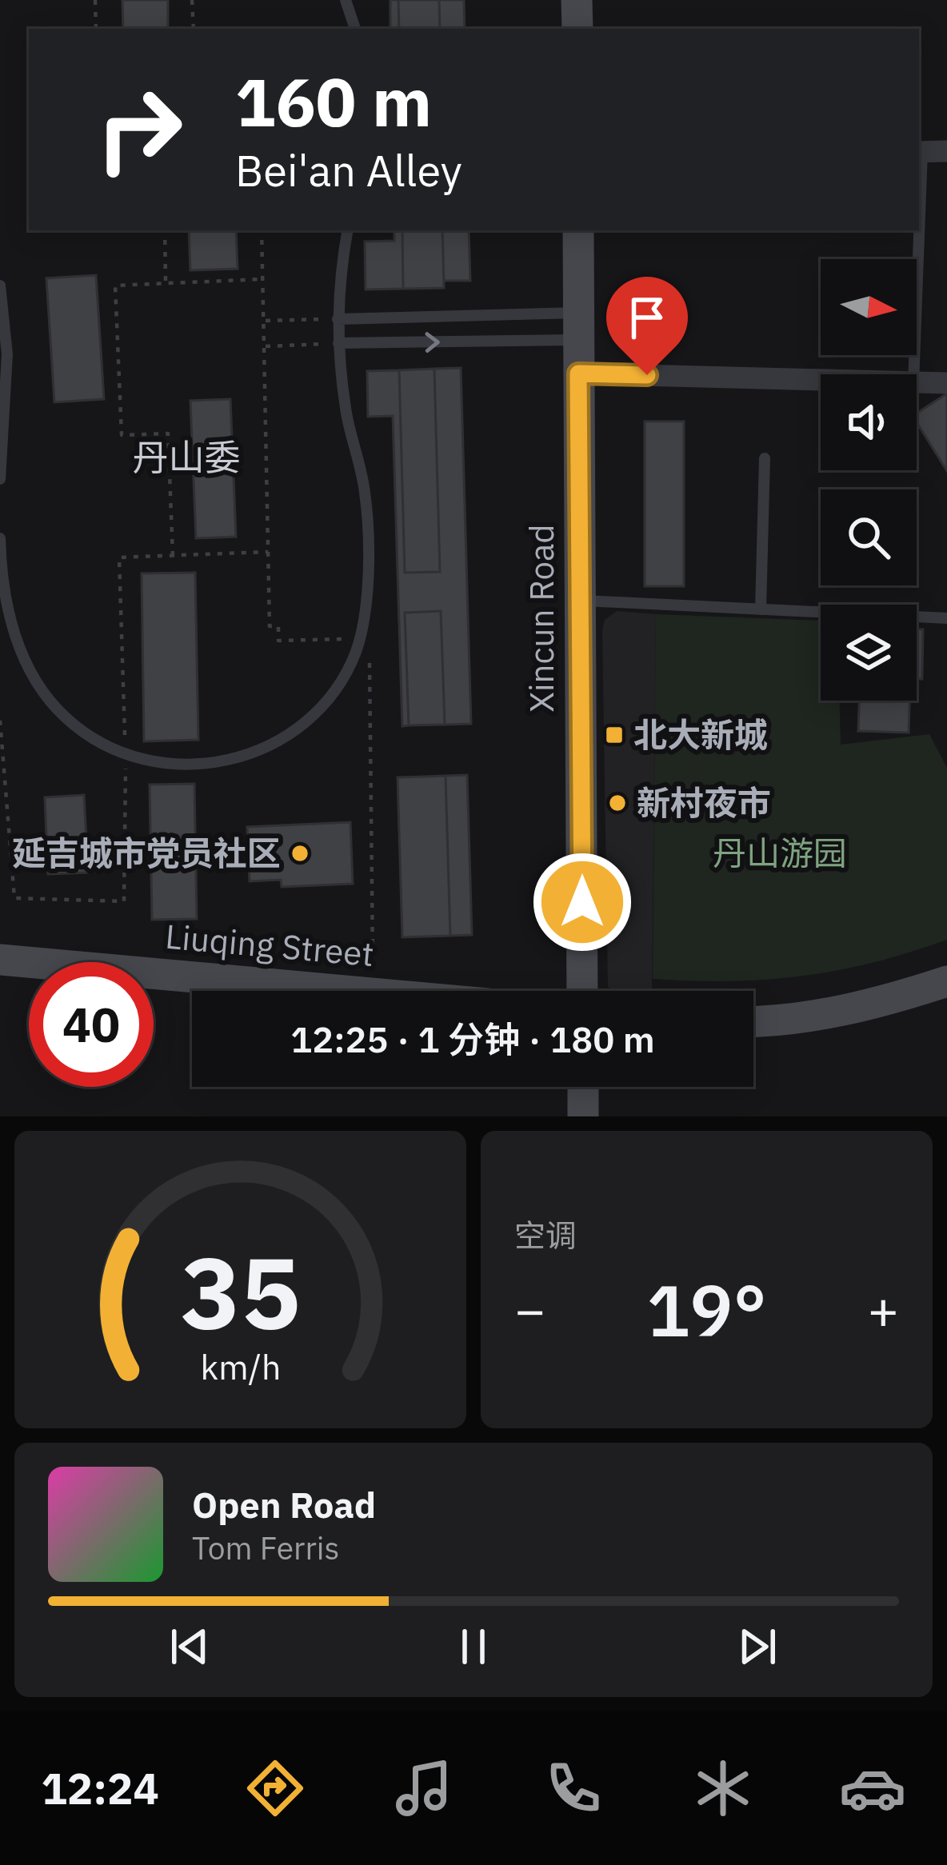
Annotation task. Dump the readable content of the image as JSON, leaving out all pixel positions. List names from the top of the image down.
{
  "streets": {
    "street": ["Xincun Road", "Liuqing Street"]
  },
  "districts": ["丹山委"],
  "parks": ["丹山游园"],
  "places": {
    "transit": ["北大新城"],
    "other": ["新村夜市", "延吉城市党员社区"]
  },
  "north": "right",
  "page": {
    "turn": ["160 m", "Bei'an Alley"],
    "limit": "40",
    "trip": "12:25 · 1 分钟 · 180 m",
    "tile": "空调",
    "heat": ["−", "19°", "+"],
    "song": ["Open Road", "Tom Ferris"],
    "tabs": "12:24",
    "gauge": ["35", "km/h"]
  }
}
